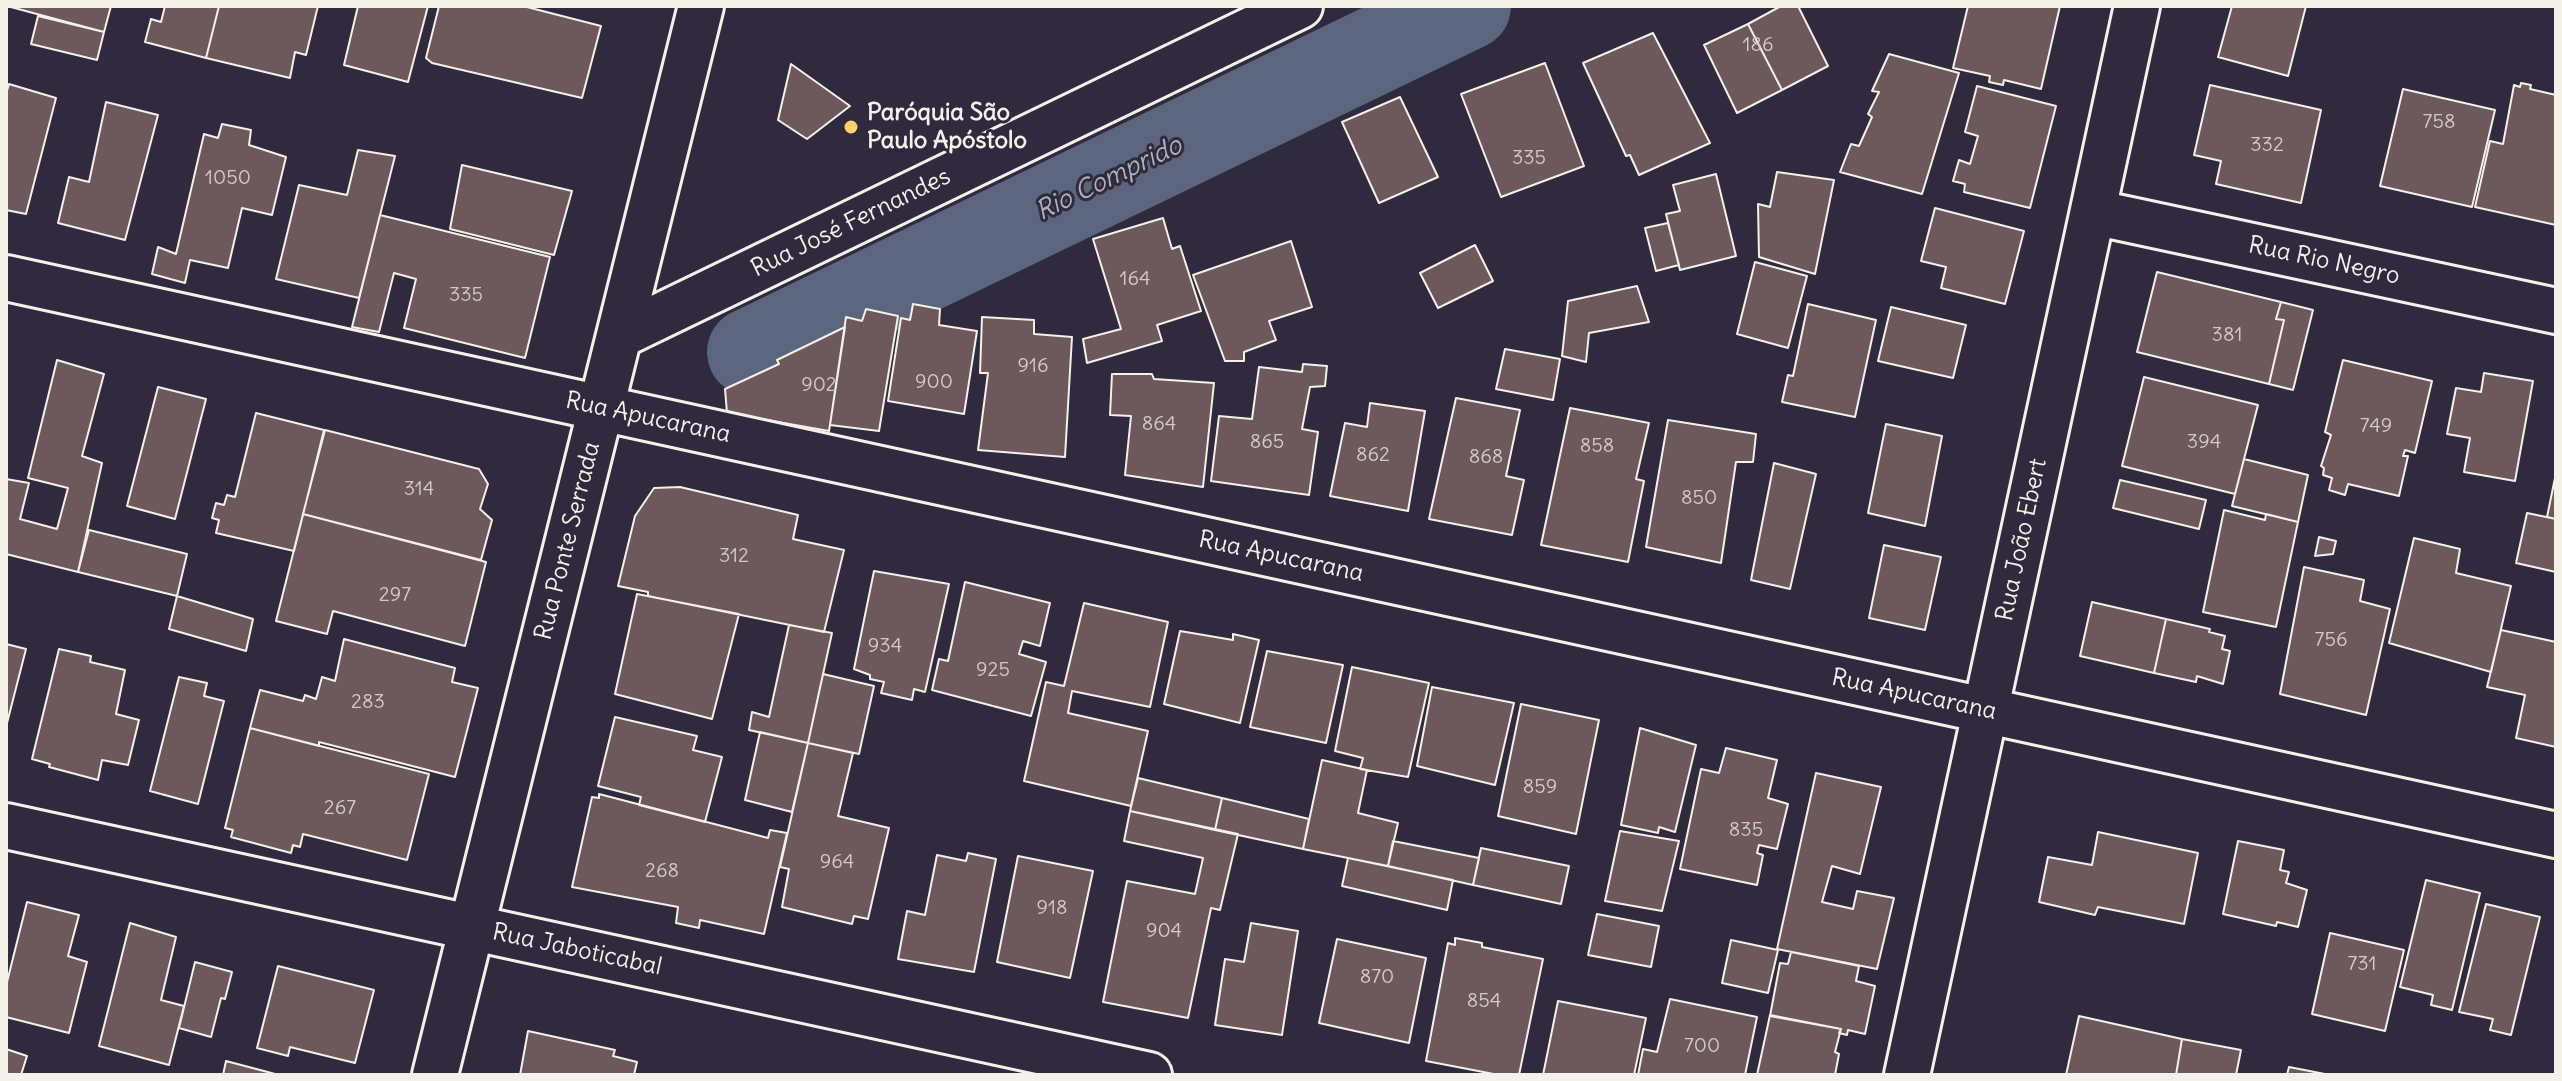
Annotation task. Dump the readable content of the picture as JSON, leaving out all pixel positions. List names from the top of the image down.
{
  "streets": {
    "street": [
      "Rua José Fernandes",
      "Rua Rio Negro",
      "Rua Apucarana",
      "Rua João Ebert",
      "Rua Ponte Serrada",
      "Rua Jaboticabal"
    ]
  },
  "crossings": [
    ["Rua José Fernandes", "Rua Ponte Serrada"],
    ["Rua Rio Negro", "Rua João Ebert"],
    ["Rua Apucarana", "Rua João Ebert"],
    ["Rua Apucarana", "Rua Ponte Serrada"],
    ["Rua Ponte Serrada", "Rua Jaboticabal"]
  ],
  "water": ["Rio Comprido"],
  "places": ["Paróquia São Paulo Apóstolo"],
  "house_numbers": [
    "186",
    "758",
    "332",
    "335",
    "1050",
    "164",
    "335",
    "381",
    "916",
    "900",
    "902",
    "864",
    "749",
    "865",
    "394",
    "858",
    "862",
    "868",
    "314",
    "850",
    "312",
    "297",
    "756",
    "934",
    "925",
    "283",
    "859",
    "267",
    "835",
    "964",
    "268",
    "918",
    "904",
    "731",
    "870",
    "854",
    "700"
  ]
}
